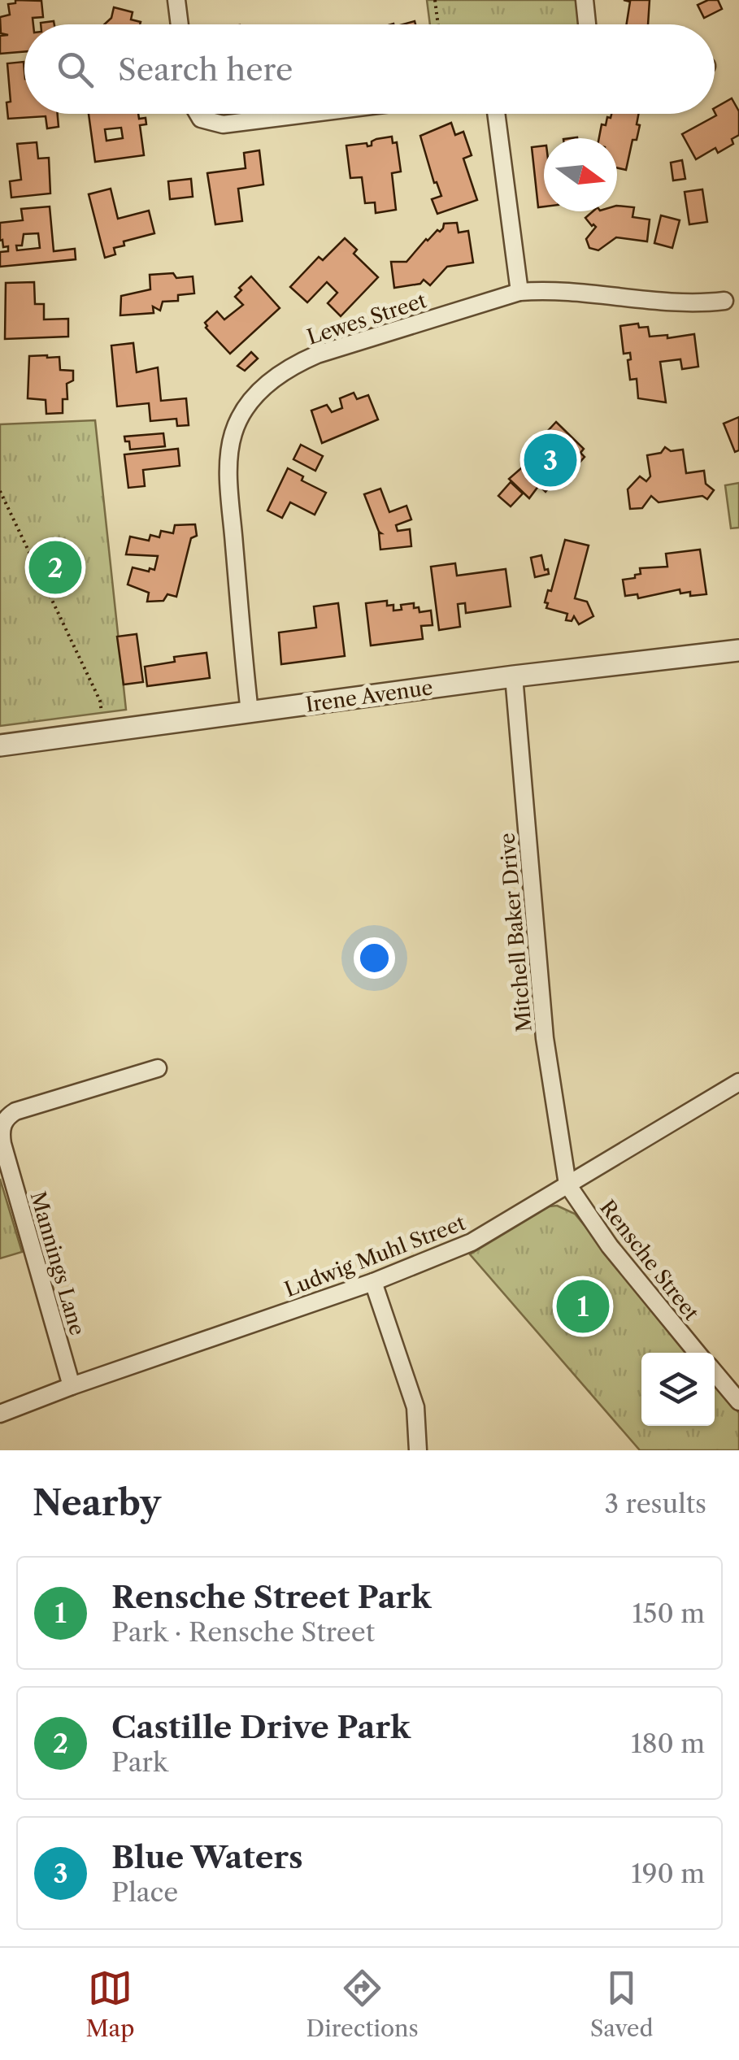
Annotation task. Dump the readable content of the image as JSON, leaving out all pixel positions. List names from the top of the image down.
{
  "streets": {
    "street": [
      "Lewes Street",
      "Irene Avenue",
      "Mitchell Baker Drive",
      "Ludwig Muhl Street",
      "Rensche Street",
      "Mannings Lane"
    ]
  },
  "crossings": [
    ["Lewes Street", "Irene Avenue"],
    ["Irene Avenue", "Mitchell Baker Drive"],
    ["Mitchell Baker Drive", "Ludwig Muhl Street"],
    ["Mitchell Baker Drive", "Rensche Street"],
    ["Ludwig Muhl Street", "Rensche Street"],
    ["Ludwig Muhl Street", "Mannings Lane"]
  ],
  "north": "right",
  "page": {
    "search": "Search here",
    "pins": ["3", "2", "1"],
    "heading": ["Nearby", "3 results"],
    "list": [
      {
        "mark": "1",
        "name": "Rensche Street Park",
        "note": "Park · Rensche Street",
        "value": "150 m"
      },
      {
        "mark": "2",
        "name": "Castille Drive Park",
        "note": "Park",
        "value": "180 m"
      },
      {
        "mark": "3",
        "name": "Blue Waters",
        "note": "Place",
        "value": "190 m"
      }
    ],
    "nav": ["Map", "Directions", "Saved"]
  }
}
